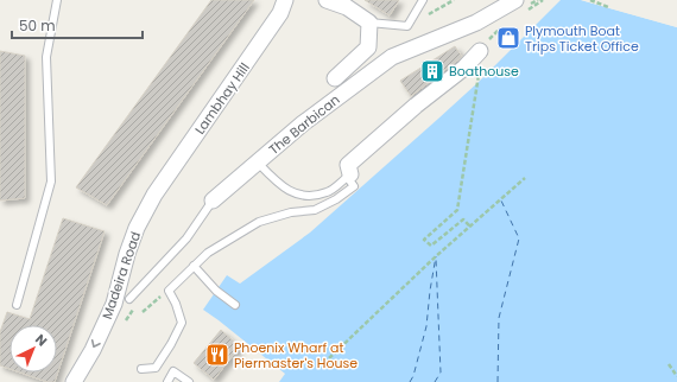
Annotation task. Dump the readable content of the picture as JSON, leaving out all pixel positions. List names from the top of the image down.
{
  "streets": {
    "street": ["Lambhay Hill", "The Barbican", "Madeira Road"]
  },
  "crossings": [
    ["Lambhay Hill", "Madeira Road"]
  ],
  "one_way": ["Madeira Road"],
  "places": {
    "shop": ["Plymouth Boat Trips Ticket Office"],
    "building": ["Boathouse"],
    "restaurant": ["Phoenix Wharf at Piermaster's House"]
  },
  "scale_bar": "50 m",
  "north": "top right"
}
